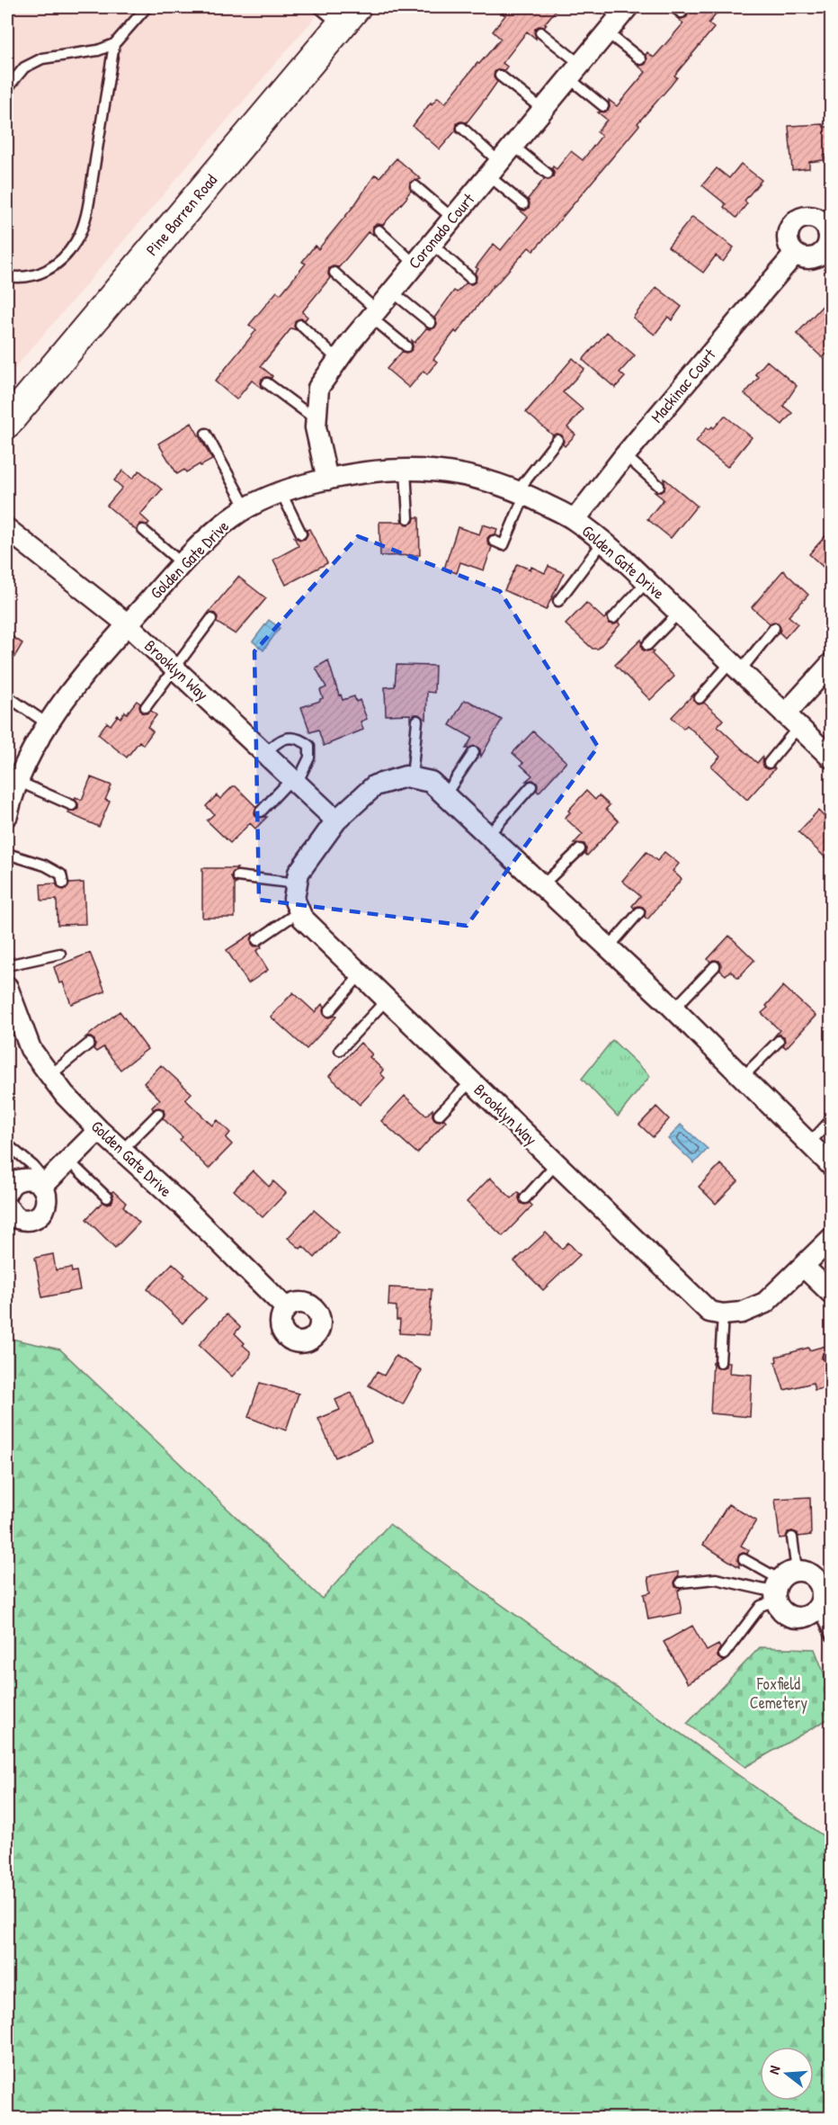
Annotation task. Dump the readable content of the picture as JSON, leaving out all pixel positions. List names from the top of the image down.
{
  "streets": {
    "main road": ["Pine Barren Road"],
    "street": [
      "Coronado Court",
      "Mackinac Court",
      "Golden Gate Drive",
      "Brooklyn Way"
    ]
  },
  "crossings": [
    ["Coronado Court", "Golden Gate Drive"],
    ["Mackinac Court", "Golden Gate Drive"],
    ["Golden Gate Drive", "Brooklyn Way"]
  ],
  "parks": ["Foxfield Cemetery"],
  "north": "left"
}
